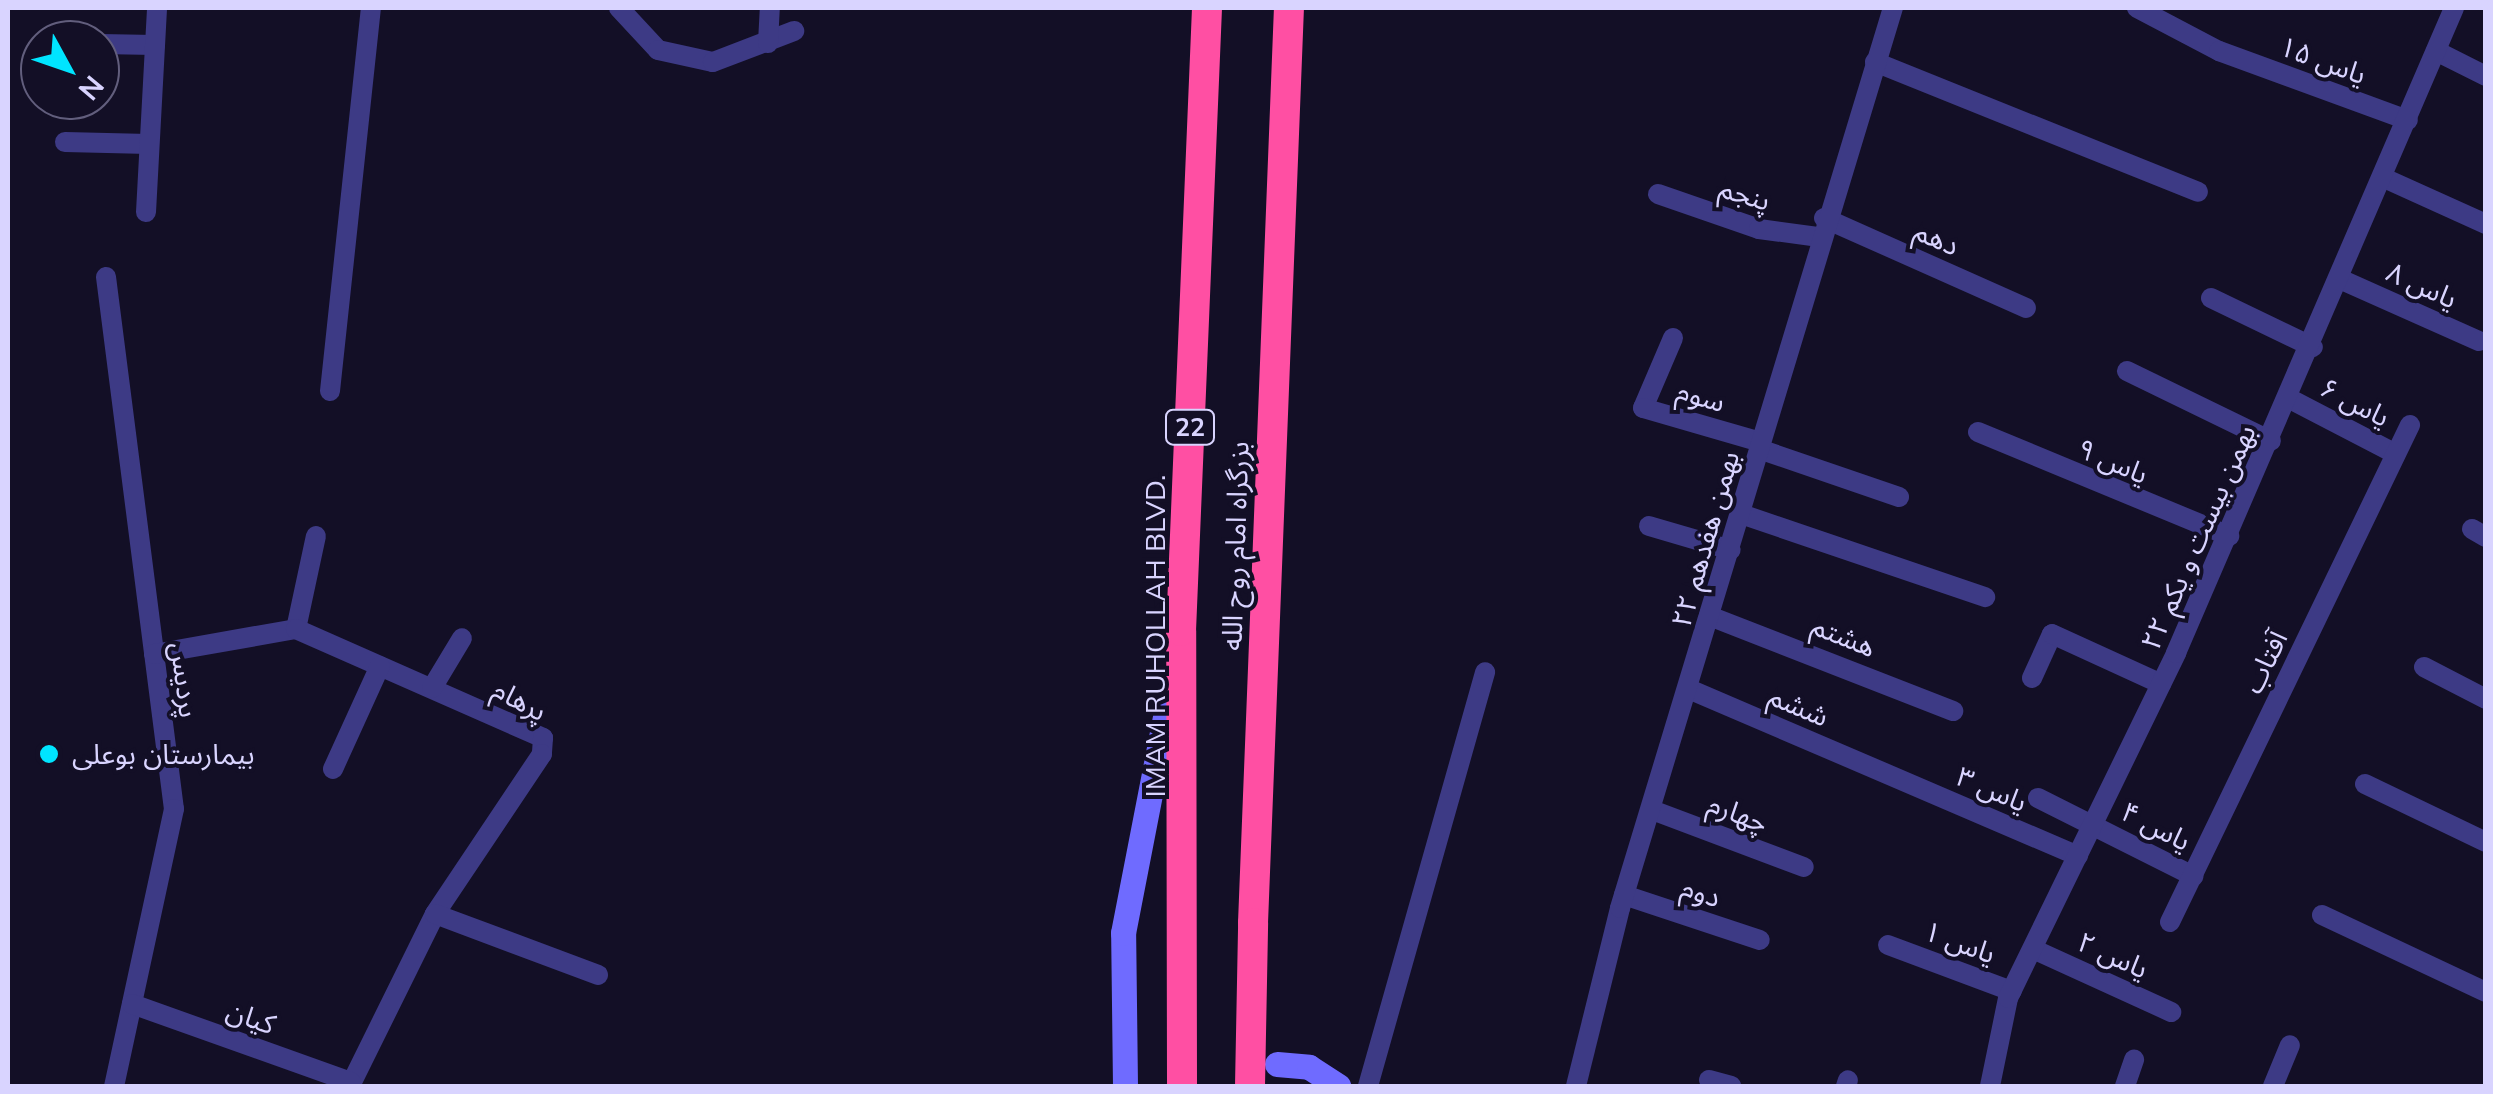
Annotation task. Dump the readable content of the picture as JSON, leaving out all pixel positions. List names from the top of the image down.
{
  "streets": {
    "highway": ["22", "بزرگراه امام روح الله", "IMAM RUHOLLAH BLVD."],
    "street": [
      "یاس ۱۵",
      "پنجم",
      "دهم",
      "یاس ۸",
      "سوم",
      "یاس ۶",
      "یاس ۹",
      "۲۲ بهمن بیست و یکم",
      "۲۲ بهمن هفدهم",
      "هشتم",
      "آفتاب",
      "پردیس",
      "پرهام",
      "ششم",
      "یاس ۳",
      "چهارم",
      "یاس ۴",
      "دوم",
      "یاس ۱",
      "یاس ۲",
      "کیان"
    ]
  },
  "crossings": [
    ["یاس ۱۵", "۲۲ بهمن بیست و یکم"],
    ["پنجم", "دهم"],
    ["پنجم", "۲۲ بهمن هفدهم"],
    ["دهم", "۲۲ بهمن هفدهم"],
    ["یاس ۸", "۲۲ بهمن بیست و یکم"],
    ["سوم", "۲۲ بهمن هفدهم"],
    ["یاس ۶", "۲۲ بهمن بیست و یکم"],
    ["یاس ۶", "آفتاب"],
    ["یاس ۹", "۲۲ بهمن بیست و یکم"],
    ["۲۲ بهمن بیست و یکم", "یاس ۳"],
    ["۲۲ بهمن بیست و یکم", "یاس ۴"],
    ["۲۲ بهمن بیست و یکم", "یاس ۱"],
    ["۲۲ بهمن بیست و یکم", "یاس ۲"],
    ["۲۲ بهمن هفدهم", "هشتم"],
    ["۲۲ بهمن هفدهم", "ششم"],
    ["۲۲ بهمن هفدهم", "چهارم"],
    ["۲۲ بهمن هفدهم", "دوم"],
    ["آفتاب", "یاس ۴"],
    ["پردیس", "کیان"],
    ["پرهام", "کیان"],
    ["ششم", "یاس ۳"]
  ],
  "places": ["بیمارستان بوعلی"],
  "north": "bottom right"
}
